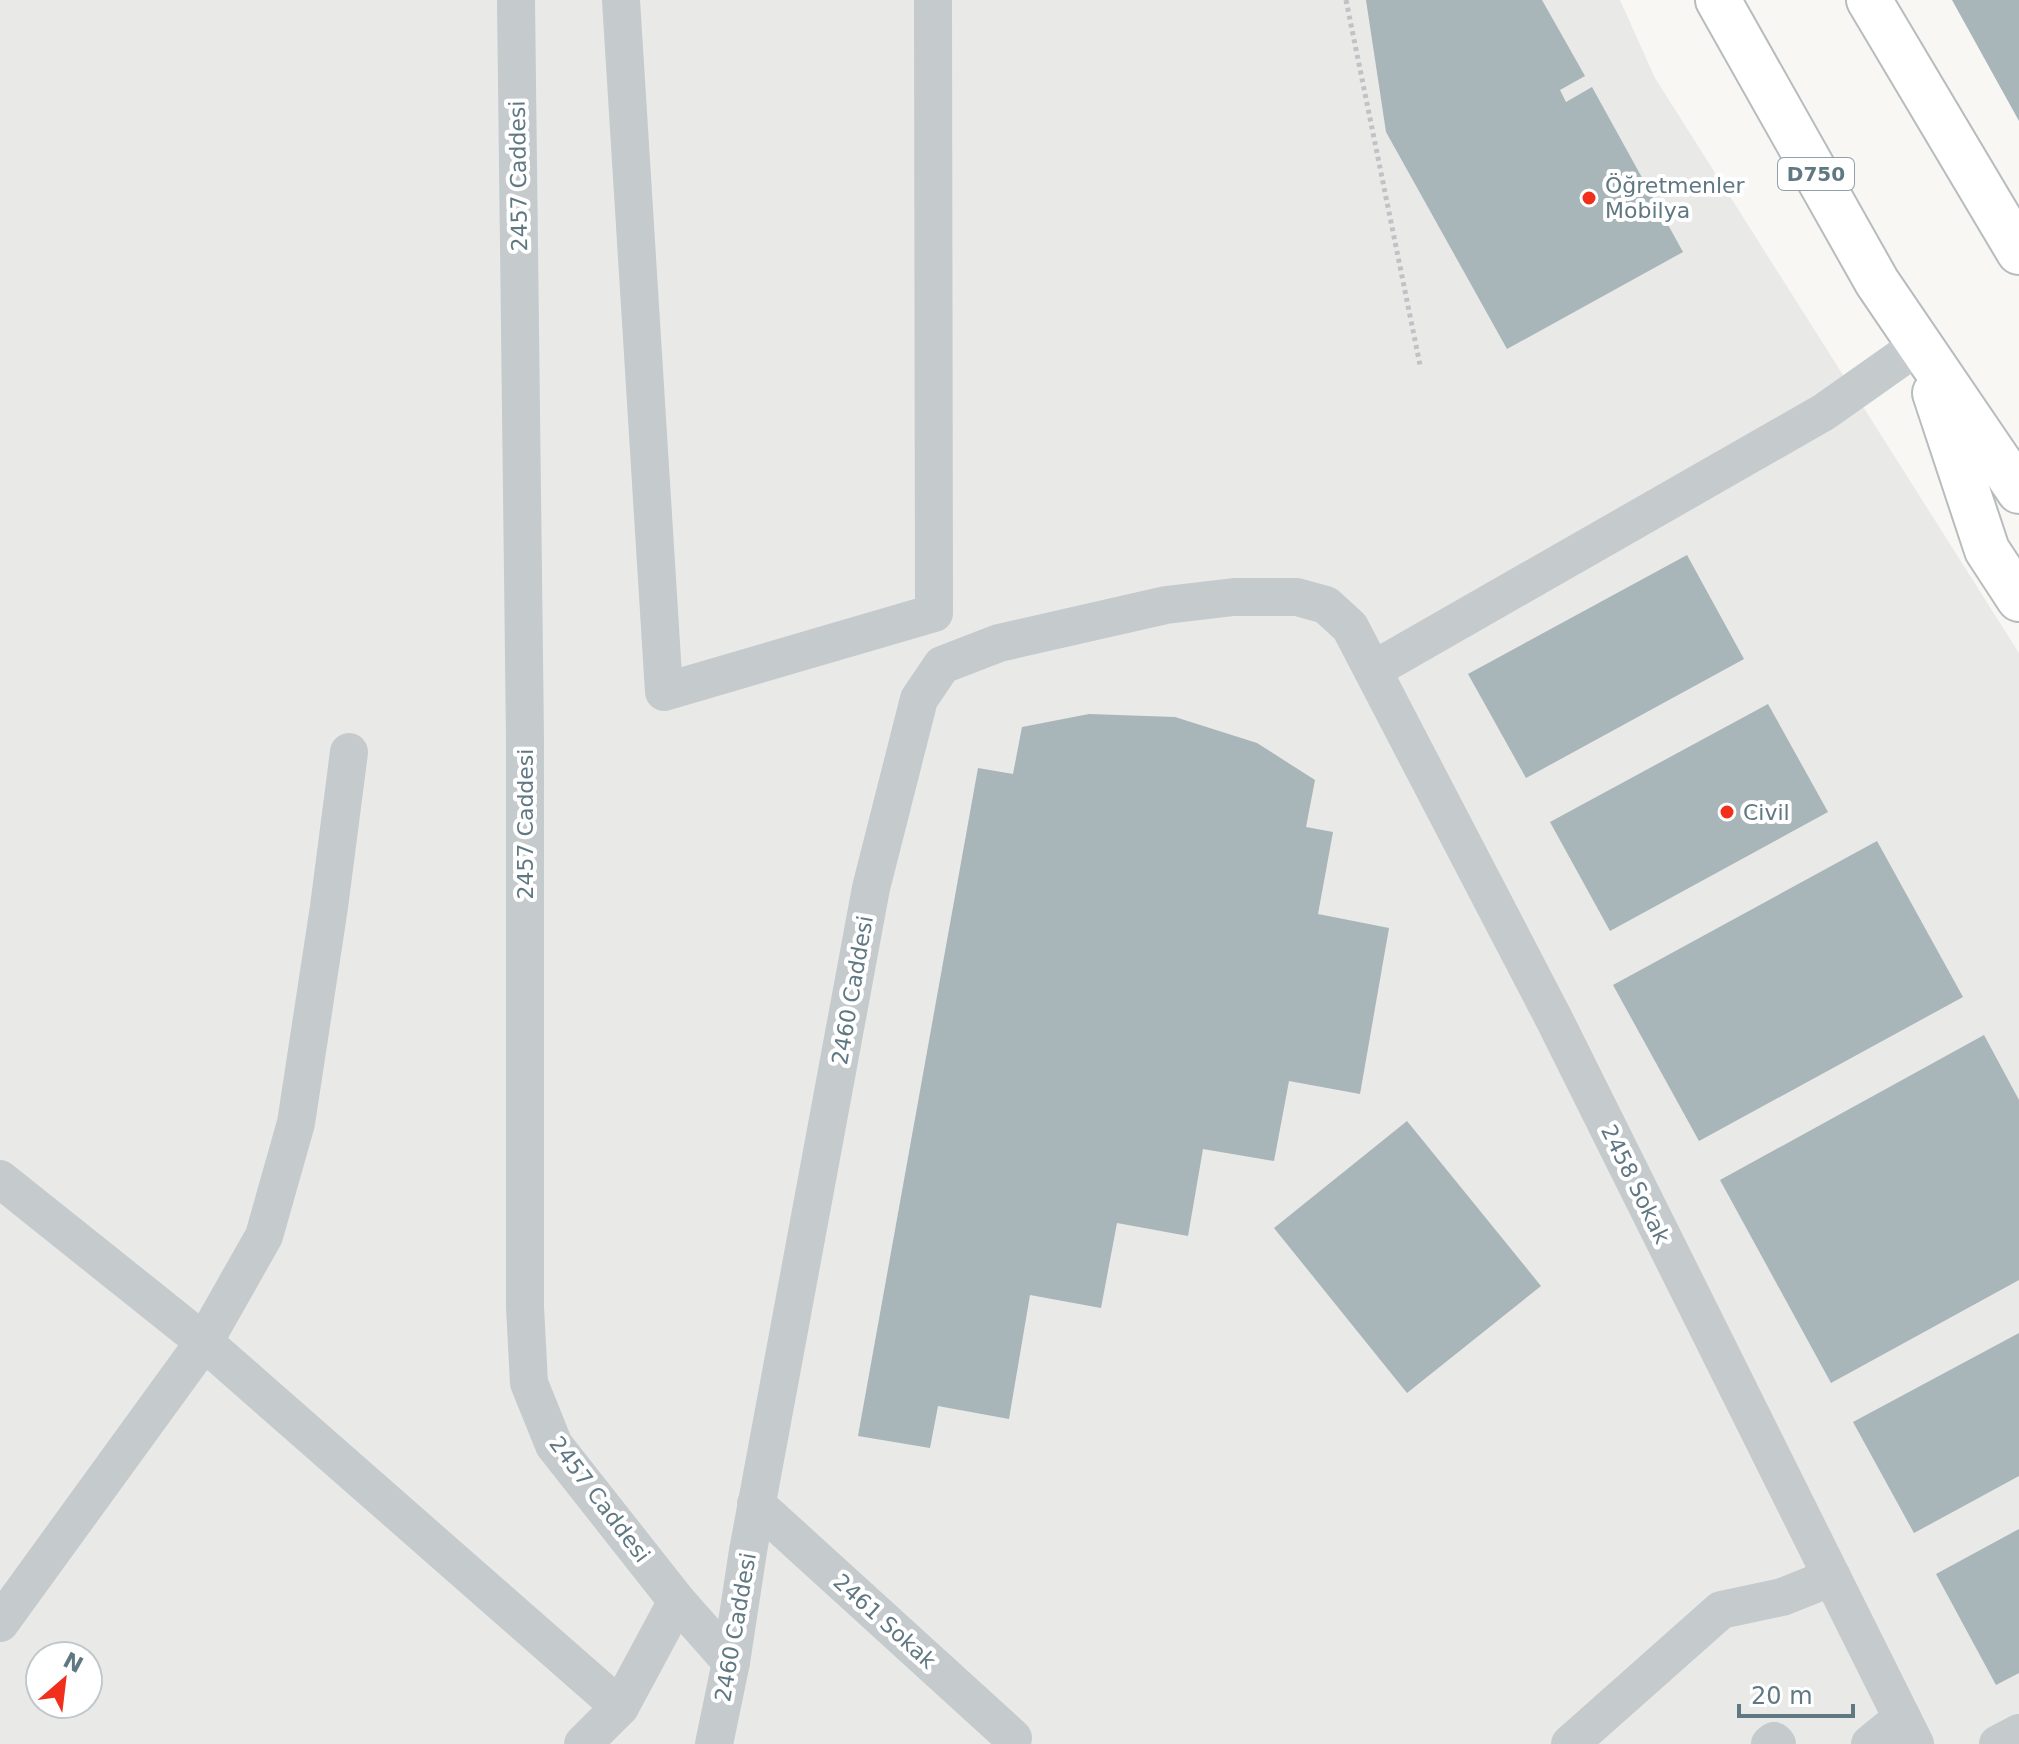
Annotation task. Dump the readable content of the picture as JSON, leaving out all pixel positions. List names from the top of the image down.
{
  "streets": {
    "highway": ["D750"],
    "street": [
      "2457 Caddesi",
      "2460 Caddesi",
      "2458 Sokak",
      "2461 Sokak"
    ]
  },
  "crossings": [
    ["2457 Caddesi", "2460 Caddesi"],
    ["2460 Caddesi", "2458 Sokak"],
    ["2460 Caddesi", "2461 Sokak"]
  ],
  "places": ["Öğretmenler Mobilya", "Civil"],
  "scale_bar": "20 m",
  "north": "top right"
}
